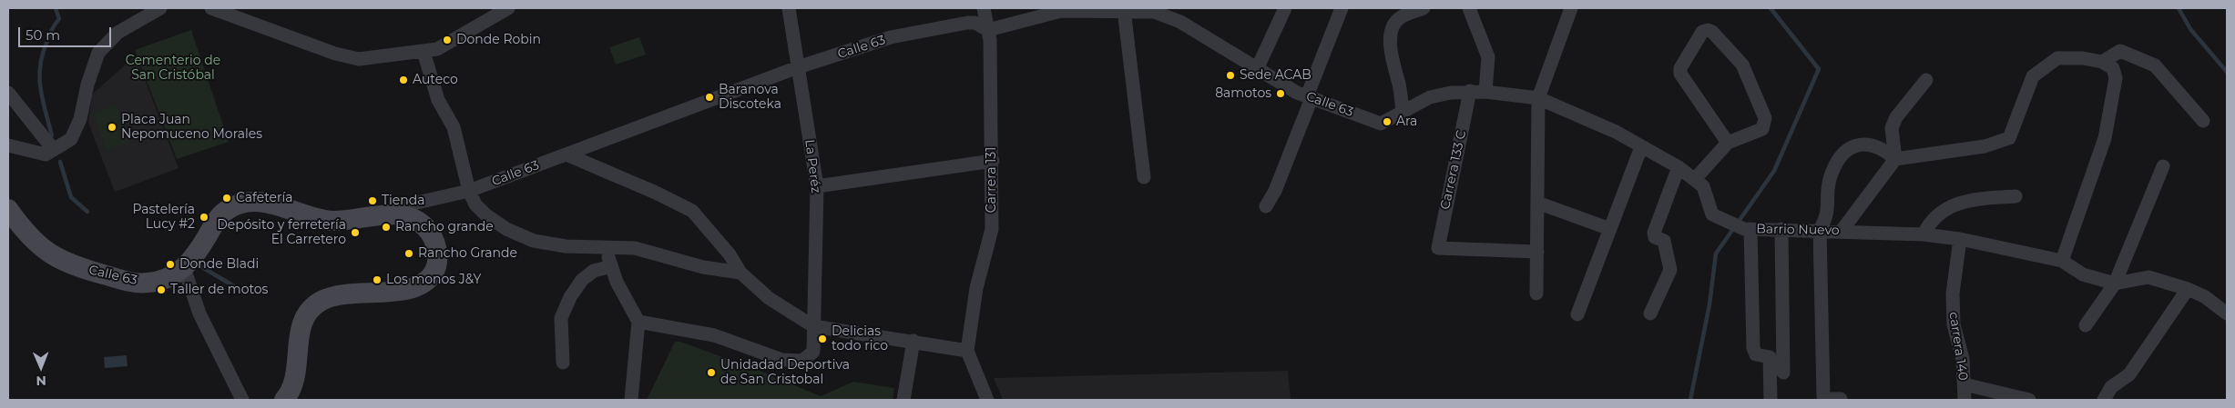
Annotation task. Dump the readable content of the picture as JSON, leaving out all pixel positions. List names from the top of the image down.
{
  "streets": {
    "main road": ["Calle 63"],
    "street": [
      "La Peréz",
      "Carrera 133 C",
      "Carrera 131",
      "Barrio Nuevo",
      "carrera 140"
    ]
  },
  "crossings": [
    ["Calle 63", "La Peréz"],
    ["Calle 63", "Carrera 131"],
    ["Calle 63", "Barrio Nuevo"],
    ["Carrera 133 C", "Barrio Nuevo"],
    ["Barrio Nuevo", "carrera 140"]
  ],
  "parks": ["Cementerio de San Cristóbal"],
  "places": [
    "Donde Robin",
    "Sede ACAB",
    "Auteco",
    "8amotos",
    "Baranova Discoteka",
    "Ara",
    "Placa Juan Nepomuceno Morales",
    "Cafetería",
    "Tienda",
    "Pastelería Lucy #2",
    "Rancho grande",
    "Depósito y ferretería El Carretero",
    "Rancho Grande",
    "Donde Bladi",
    "Los monos J&Y",
    "Taller de motos",
    "Delicias todo rico",
    "Unidadad Deportiva de San Cristobal"
  ],
  "scale_bar": "50 m",
  "north": "bottom"
}
